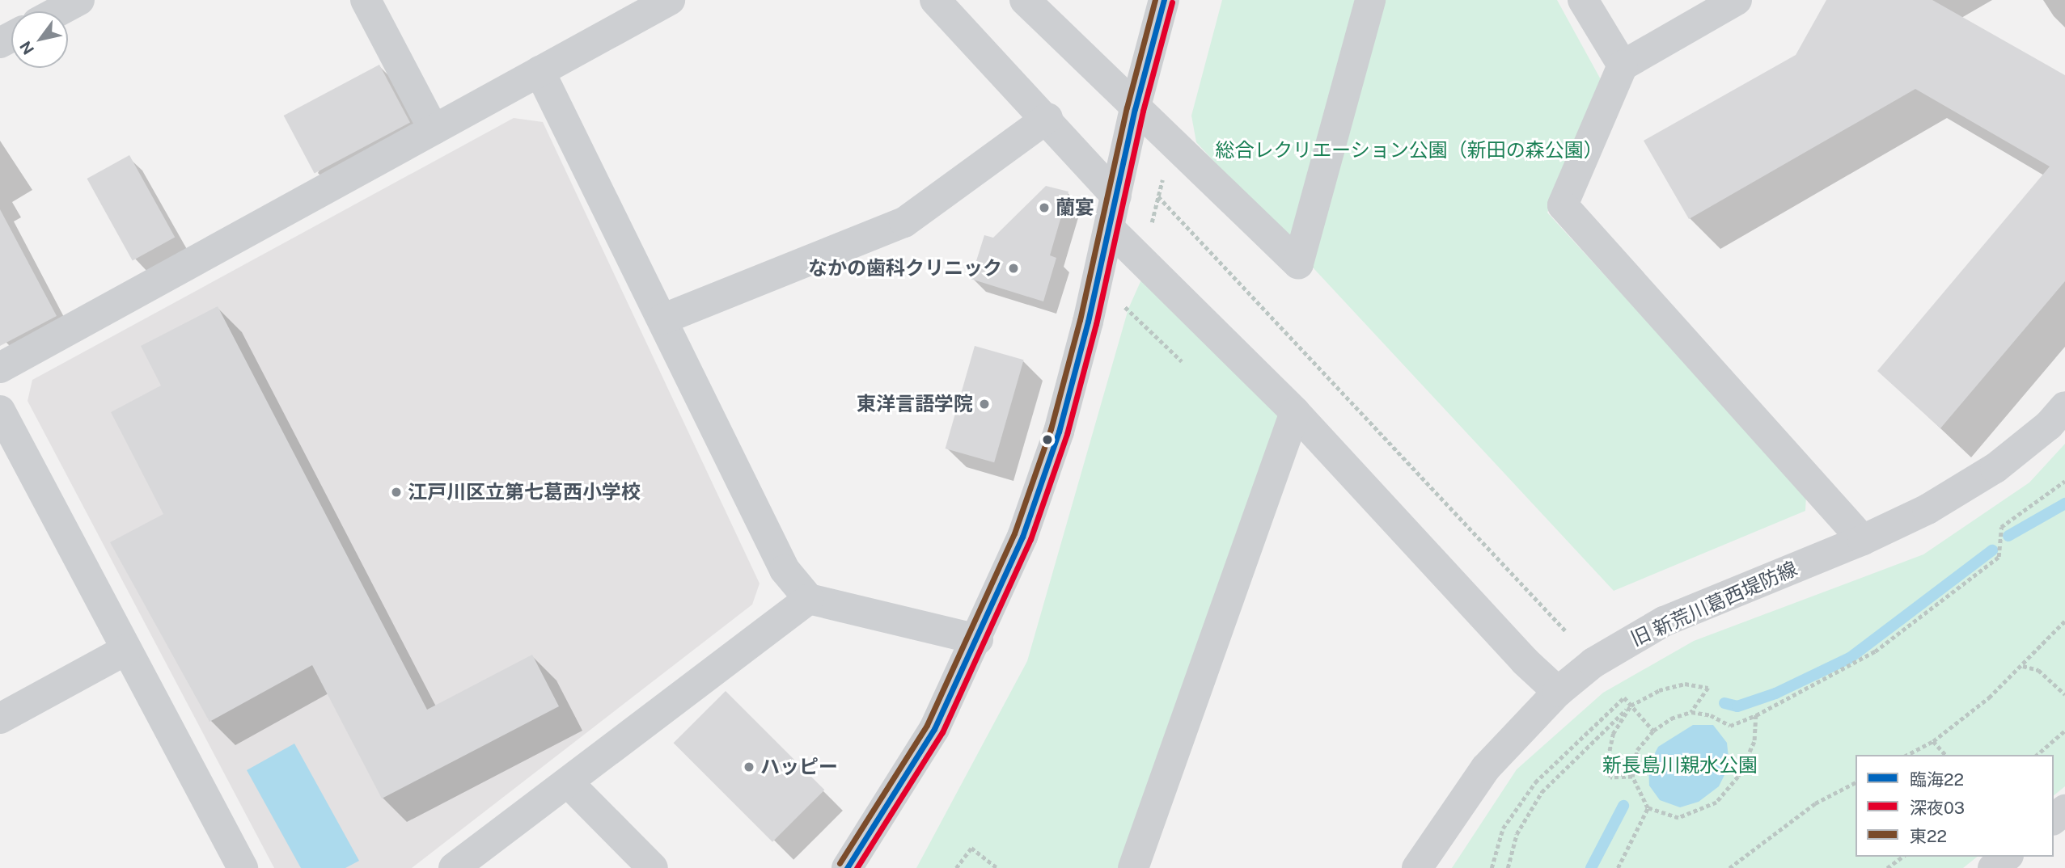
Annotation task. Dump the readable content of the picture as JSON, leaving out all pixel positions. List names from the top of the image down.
{
  "streets": {
    "street": ["旧 新荒川葛西堤防線"]
  },
  "parks": ["総合レクリエーション公園（新田の森公園）", "新長島川親水公園"],
  "places": [
    "蘭宴",
    "なかの歯科クリニック",
    "東洋言語学院",
    "江戸川区立第七葛西小学校",
    "ハッピー"
  ],
  "lines": ["transit line 臨海22", "transit line 東22", "transit line 深夜03"],
  "legend": ["臨海22", "深夜03", "東22"],
  "north": "bottom left"
}
